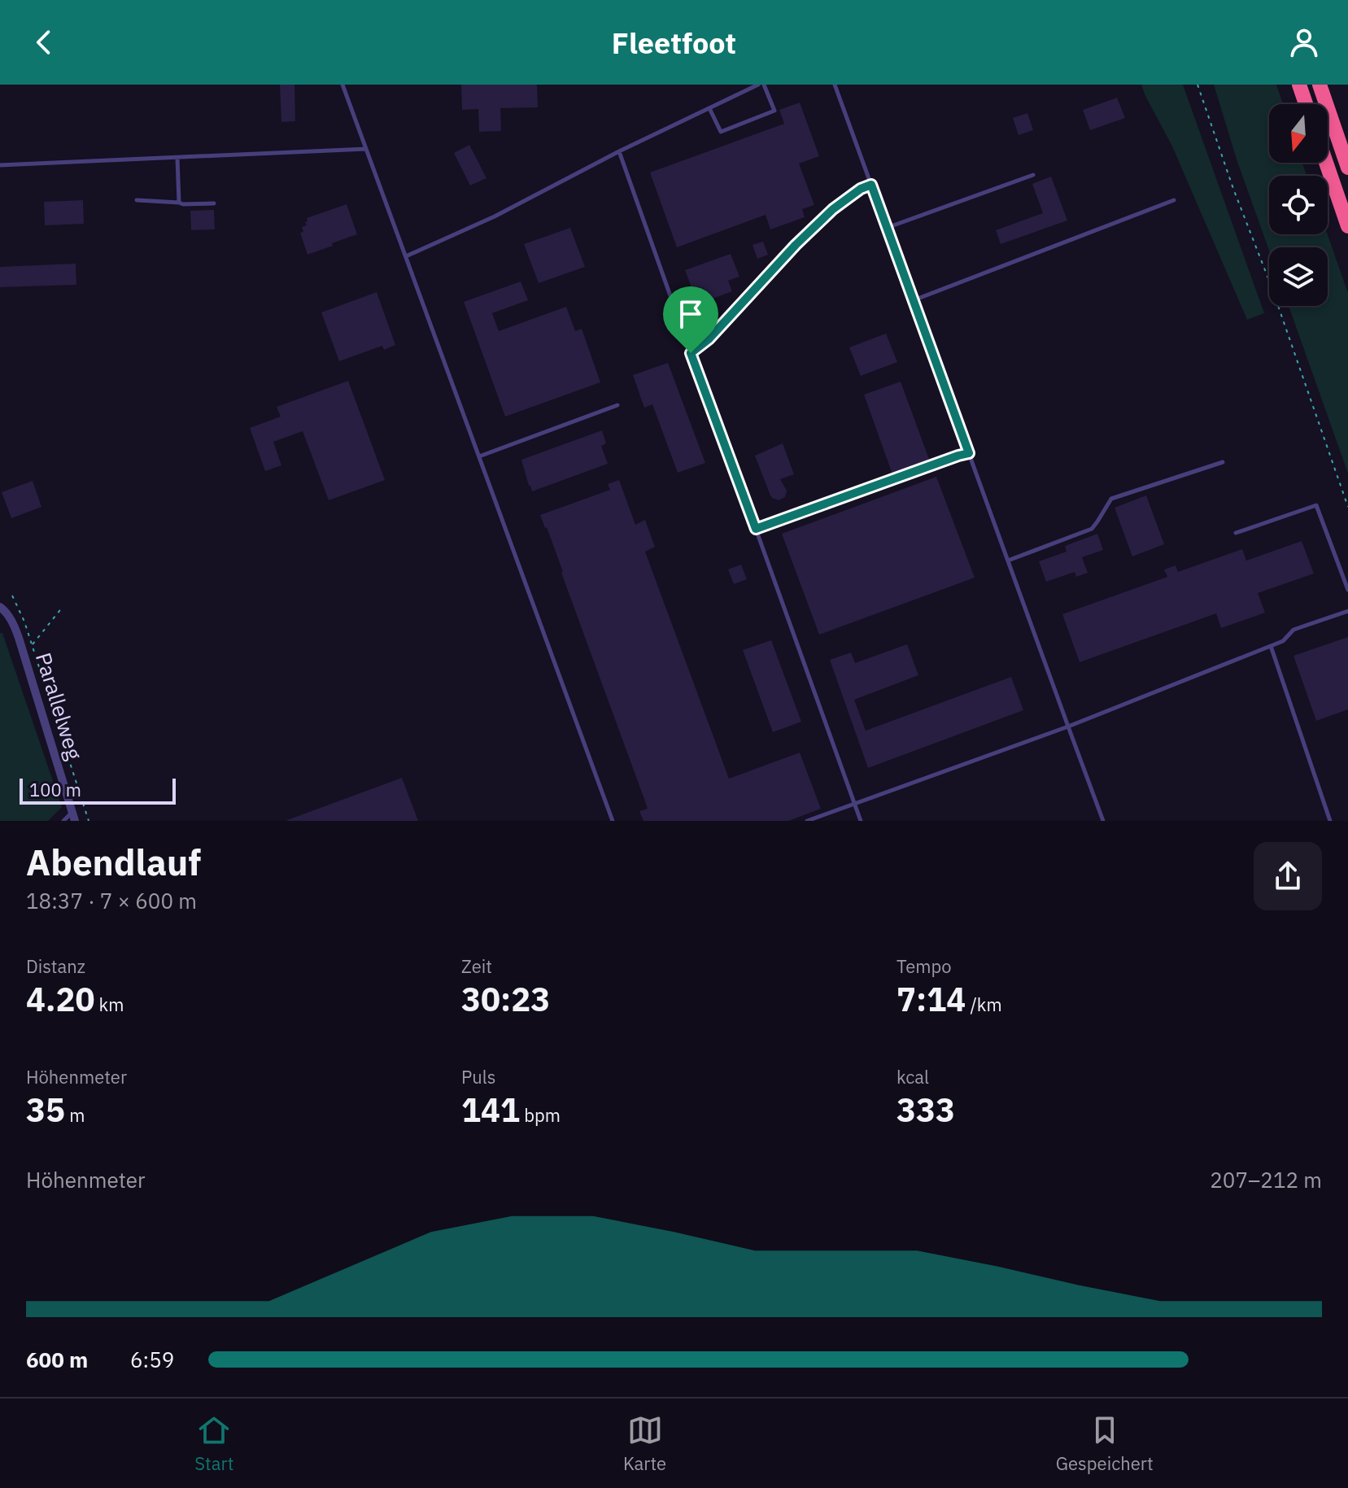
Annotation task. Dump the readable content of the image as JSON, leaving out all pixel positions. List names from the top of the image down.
{
  "streets": {
    "street": ["Parallelweg"]
  },
  "scale_bar": "100 m",
  "north": "bottom",
  "page": {
    "header": "Fleetfoot",
    "scale": "100 m",
    "heading": ["Abendlauf", "18:37 · 7 × 600 m"],
    "stats": [
      ["Distanz", "4.20 km"],
      ["Zeit", "30:23"],
      ["Tempo", "7:14 /km"],
      ["Höhenmeter", "35 m"],
      ["Puls", "141 bpm"],
      ["kcal", "333"]
    ],
    "chart": ["Höhenmeter", "207–212 m"],
    "list": [
      {
        "name": "600 m",
        "note": "6:59"
      }
    ],
    "tabs": ["Start", "Karte", "Gespeichert"]
  }
}
